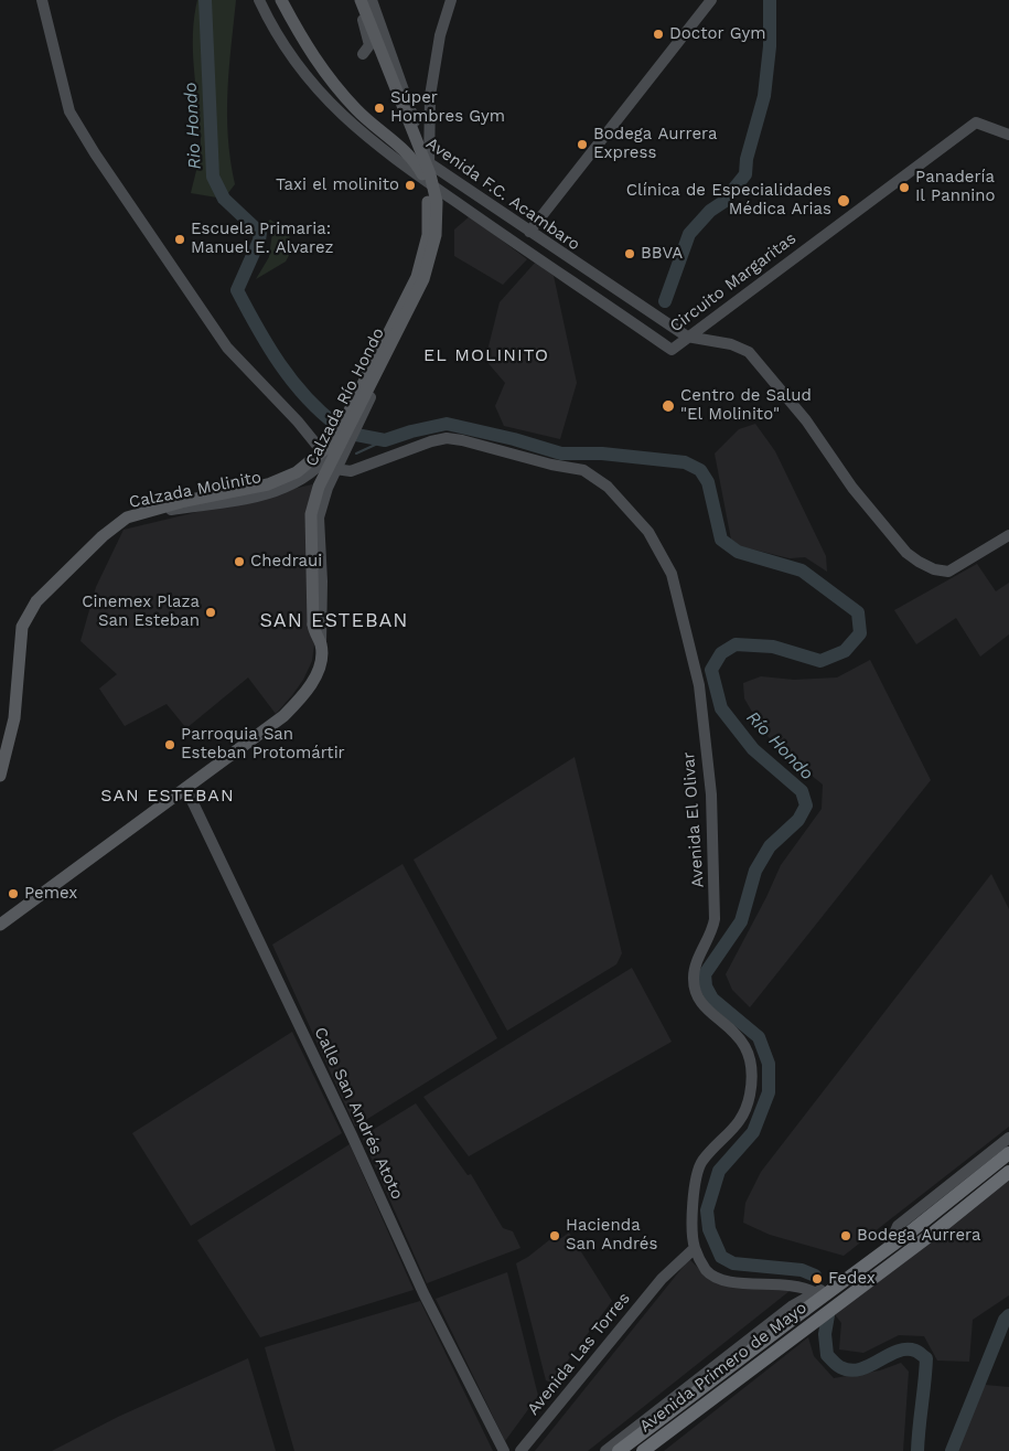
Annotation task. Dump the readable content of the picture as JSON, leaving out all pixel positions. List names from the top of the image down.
{
  "streets": {
    "highway": ["Avenida Primero de Mayo"],
    "main road": [
      "Avenida F.C. Acambaro",
      "Circuito Margaritas",
      "Calzada Río Hondo",
      "Calzada Molinito",
      "Avenida El Olivar",
      "Calle San Andrés Atoto",
      "Avenida Las Torres"
    ]
  },
  "crossings": [
    ["Avenida F.C. Acambaro", "Circuito Margaritas"],
    ["Avenida F.C. Acambaro", "Calzada Río Hondo"],
    ["Avenida F.C. Acambaro", "Calzada Molinito"],
    ["Calzada Río Hondo", "Calzada Molinito"],
    ["Avenida El Olivar", "Avenida Las Torres"]
  ],
  "districts": ["EL MOLINITO", "SAN ESTEBAN", "SAN ESTEBAN"],
  "water": ["Rio Hondo", "Río Hondo"],
  "places": [
    "Doctor Gym",
    "Súper Hombres Gym",
    "Bodega Aurrera Express",
    "Taxi el molinito",
    "Panadería Il Pannino",
    "Clínica de Especialidades Médica Arias",
    "Escuela Primaria: Manuel E. Alvarez",
    "BBVA",
    "Centro de Salud \"El Molinito\"",
    "Chedraui",
    "Cinemex Plaza San Esteban",
    "Parroquia San Esteban Protomártir",
    "Pemex",
    "Hacienda San Andrés",
    "Bodega Aurrera",
    "Fedex"
  ]
}
